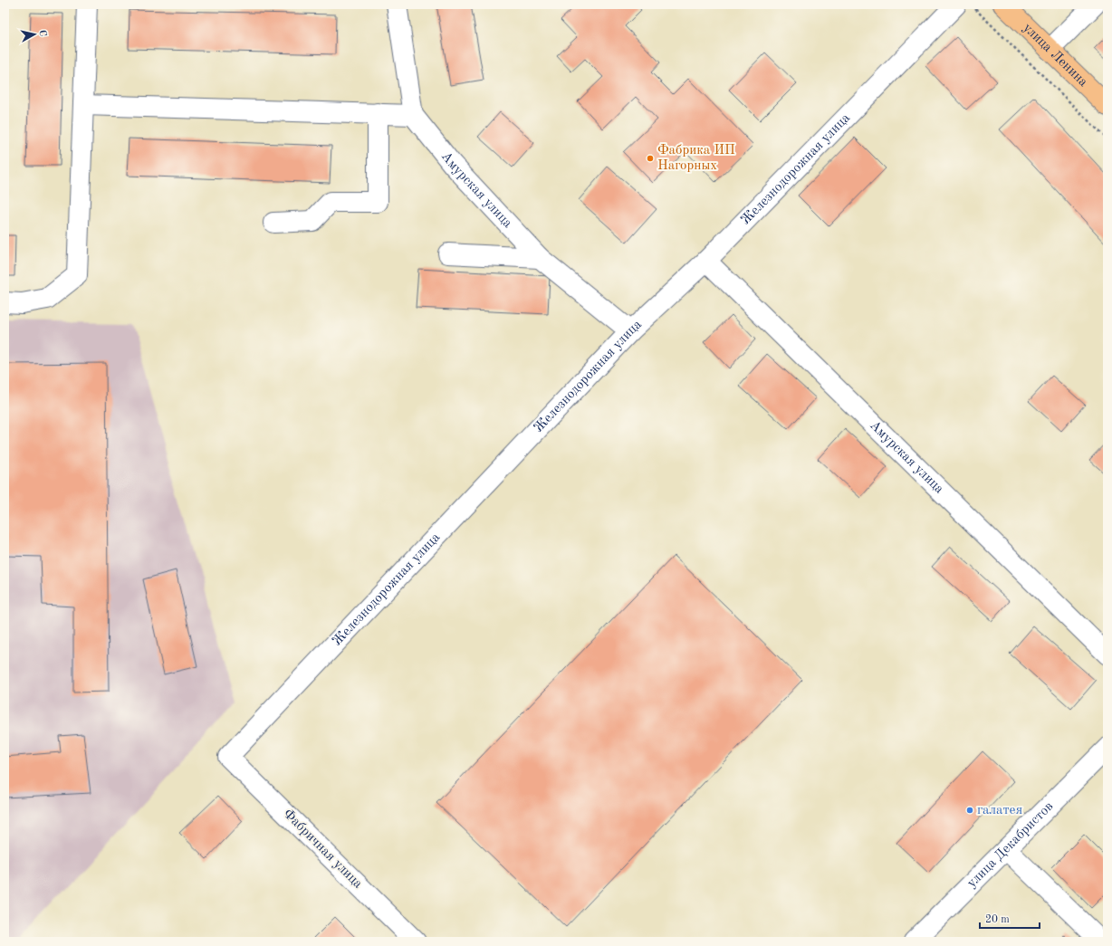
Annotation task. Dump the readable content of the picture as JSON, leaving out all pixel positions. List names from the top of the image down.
{
  "streets": {
    "main road": ["улица Ленина"],
    "street": [
      "Железнодорожная улица",
      "Амурская улица",
      "улица Декабристов",
      "Фабричная улица"
    ]
  },
  "crossings": [
    ["Железнодорожная улица", "Амурская улица"],
    ["Железнодорожная улица", "Фабричная улица"]
  ],
  "places": ["Фабрика ИП Нагорных", "галатея"],
  "scale_bar": "20 m",
  "north": "right"
}
